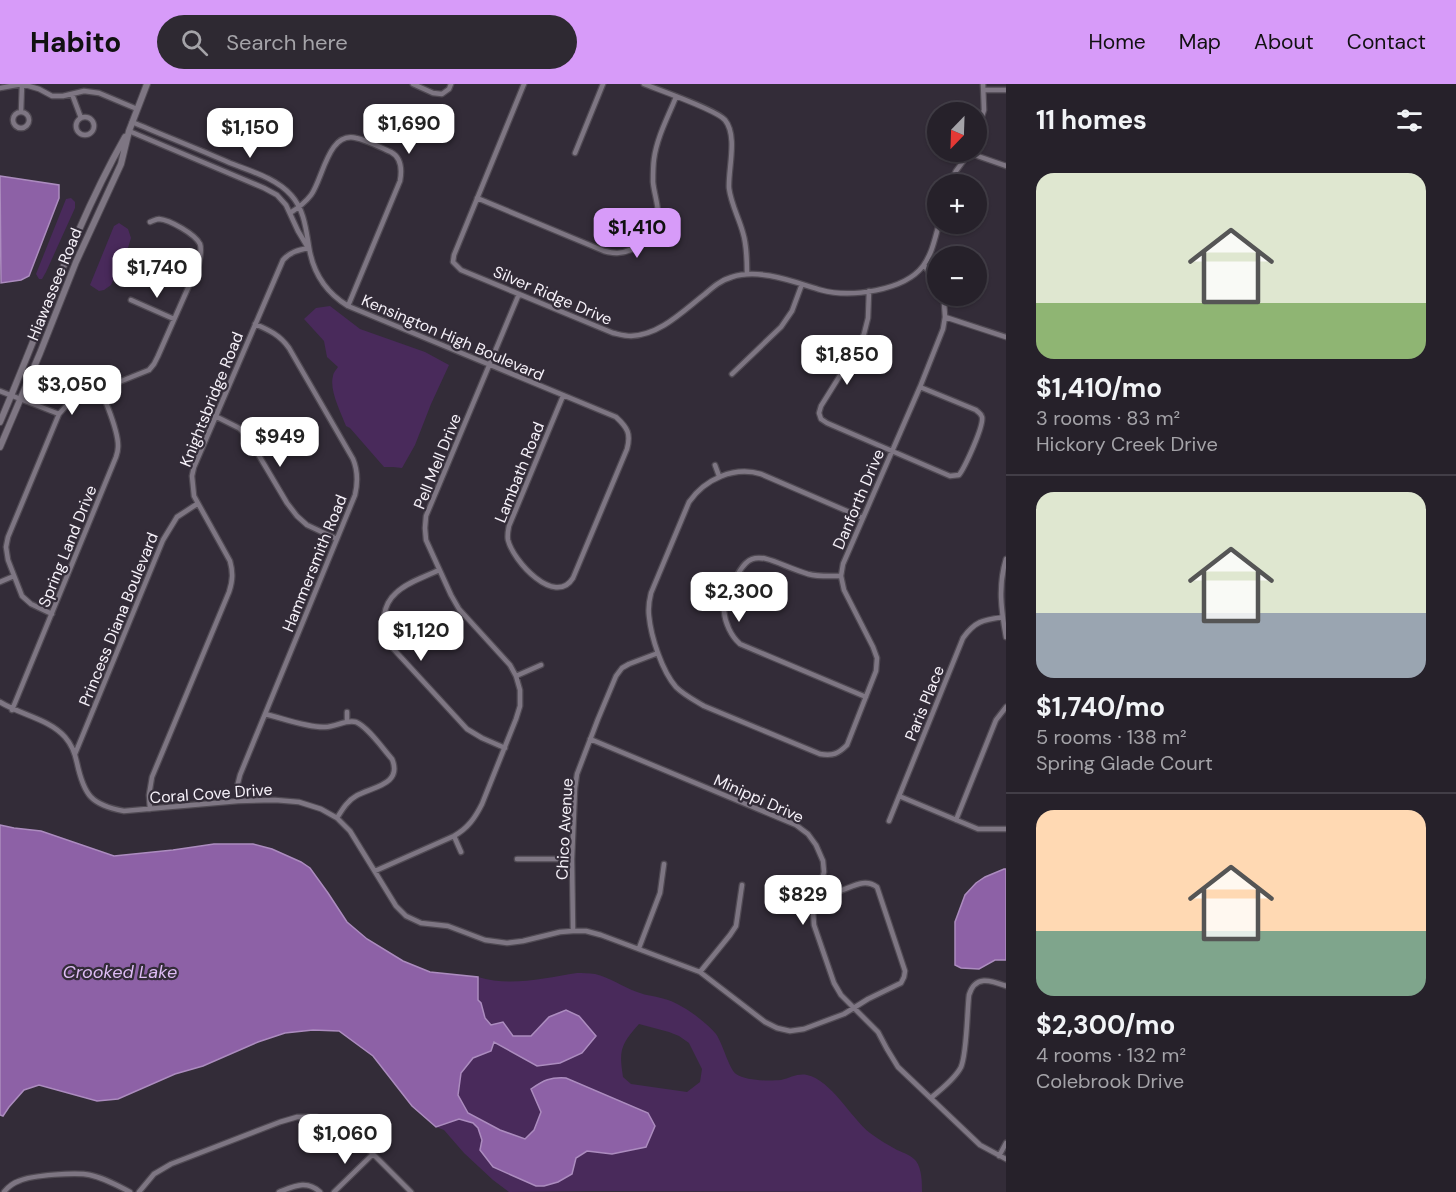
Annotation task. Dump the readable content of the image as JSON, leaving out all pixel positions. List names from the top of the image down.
{
  "streets": {
    "street": [
      "Hiawassee Road",
      "Silver Ridge Drive",
      "Kensington High Boulevard",
      "Knightsbridge Road",
      "Pell Mell Drive",
      "Lambath Road",
      "Danforth Drive",
      "Spring Land Drive",
      "Hammersmith Road",
      "Princess Diana Boulevard",
      "Paris Place",
      "Coral Cove Drive",
      "Minippi Drive",
      "Chico Avenue"
    ]
  },
  "crossings": [
    ["Hiawassee Road", "Kensington High Boulevard"],
    ["Silver Ridge Drive", "Pell Mell Drive"],
    ["Kensington High Boulevard", "Knightsbridge Road"],
    ["Kensington High Boulevard", "Pell Mell Drive"],
    ["Kensington High Boulevard", "Lambath Road"],
    ["Knightsbridge Road", "Hammersmith Road"],
    ["Knightsbridge Road", "Princess Diana Boulevard"],
    ["Knightsbridge Road", "Coral Cove Drive"],
    ["Pell Mell Drive", "Coral Cove Drive"],
    ["Danforth Drive", "Chico Avenue"],
    ["Spring Land Drive", "Coral Cove Drive"],
    ["Hammersmith Road", "Coral Cove Drive"],
    ["Princess Diana Boulevard", "Coral Cove Drive"],
    ["Coral Cove Drive", "Minippi Drive"],
    ["Coral Cove Drive", "Chico Avenue"],
    ["Minippi Drive", "Chico Avenue"]
  ],
  "water": ["Crooked Lake"],
  "north": "bottom left",
  "page": {
    "header": "Habito",
    "search": "Search here",
    "nav": [
      "Home",
      "Map",
      "About",
      "Contact"
    ],
    "heading": "11 homes",
    "map_buttons": ["+", "−"],
    "price": [
      "$1,690",
      "$1,150",
      "$1,410",
      "$1,740",
      "$1,850",
      "$3,050",
      "$949",
      "$2,300",
      "$1,120",
      "$829",
      "$1,060"
    ],
    "list": [
      {
        "name": "$1,410/mo",
        "note": "3 rooms · 83 m² · Hickory Creek Drive"
      },
      {
        "name": "$1,740/mo",
        "note": "5 rooms · 138 m² · Spring Glade Court"
      },
      {
        "name": "$2,300/mo",
        "note": "4 rooms · 132 m² · Colebrook Drive"
      }
    ]
  }
}
